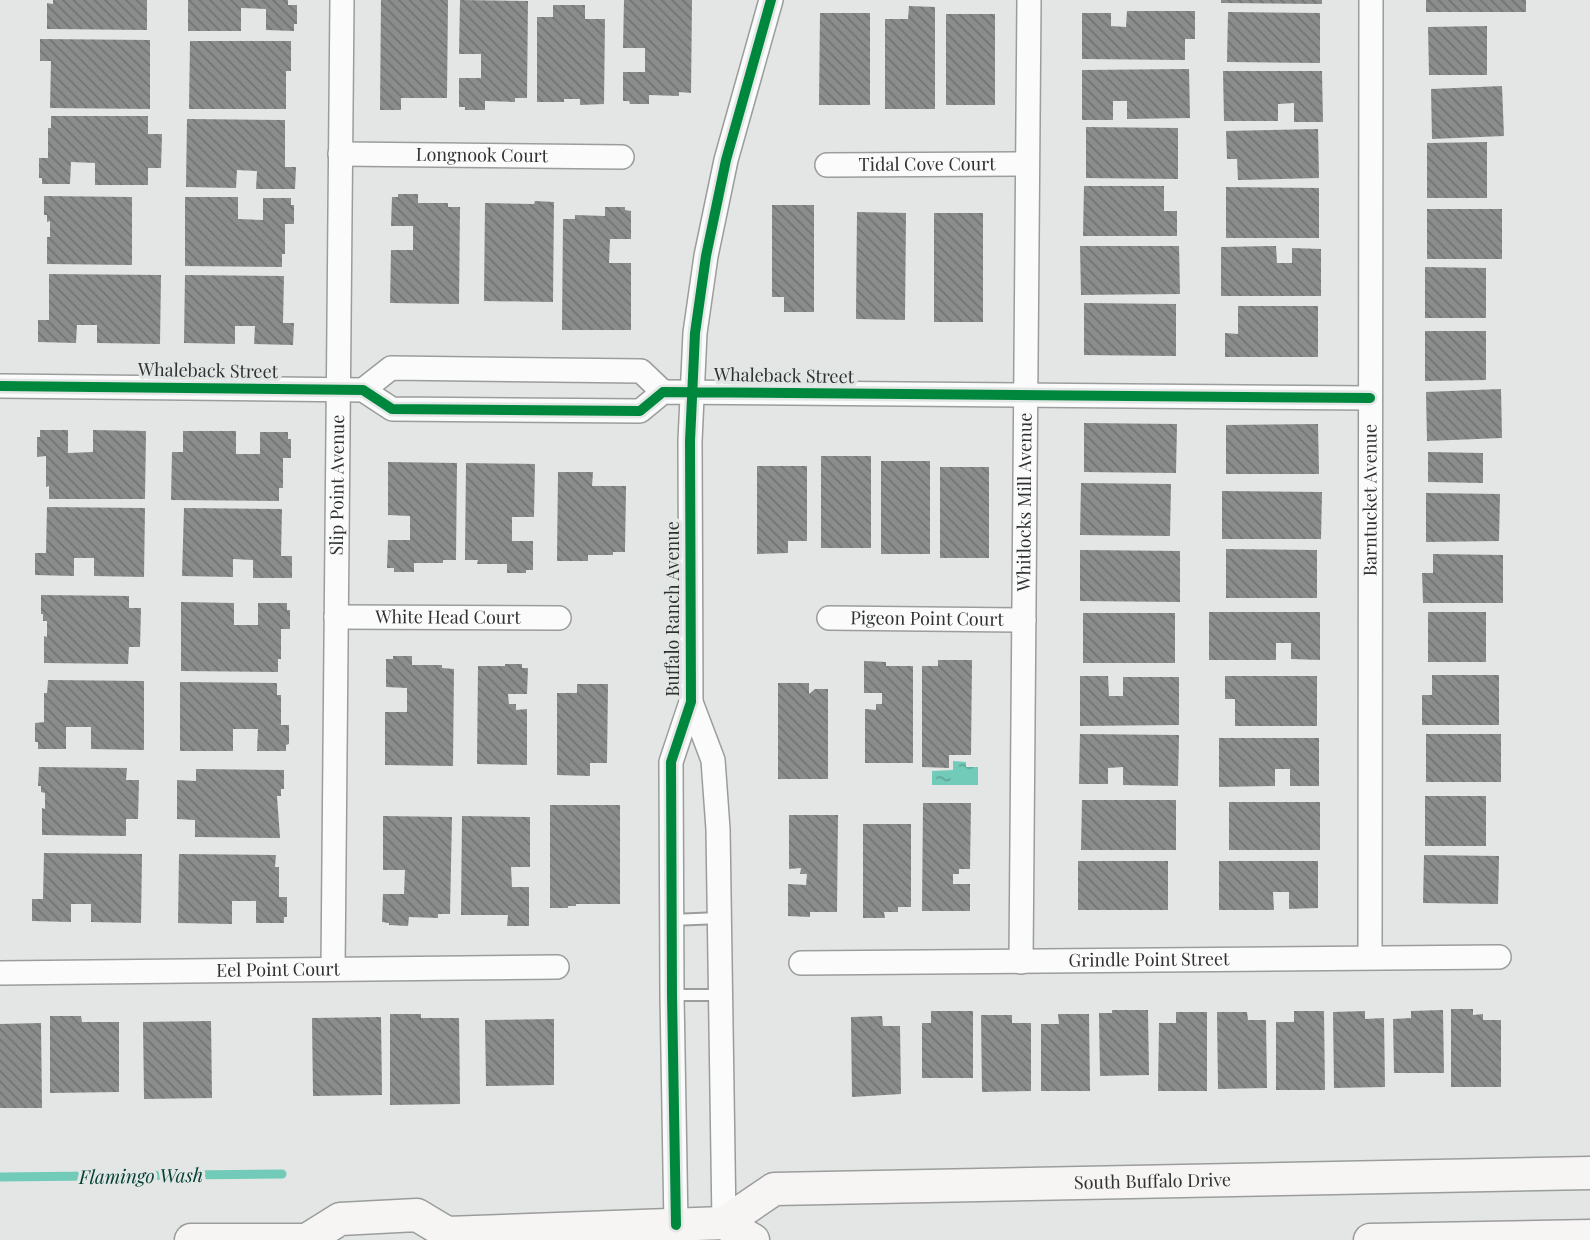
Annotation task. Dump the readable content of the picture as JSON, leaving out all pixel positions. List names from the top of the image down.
{
  "streets": {
    "main road": ["South Buffalo Drive"],
    "street": [
      "Longnook Court",
      "Tidal Cove Court",
      "Whaleback Street",
      "Slip Point Avenue",
      "Barntucket Avenue",
      "Whitlocks Mill Avenue",
      "Buffalo Ranch Avenue",
      "White Head Court",
      "Pigeon Point Court",
      "Grindle Point Street",
      "Eel Point Court"
    ]
  },
  "crossings": [
    ["Longnook Court", "Slip Point Avenue"],
    ["Tidal Cove Court", "Whitlocks Mill Avenue"],
    ["Whaleback Street", "Slip Point Avenue"],
    ["Whaleback Street", "Barntucket Avenue"],
    ["Whaleback Street", "Whitlocks Mill Avenue"],
    ["Whaleback Street", "Buffalo Ranch Avenue"],
    ["Slip Point Avenue", "White Head Court"],
    ["Slip Point Avenue", "Eel Point Court"],
    ["Barntucket Avenue", "Grindle Point Street"],
    ["Whitlocks Mill Avenue", "Pigeon Point Court"],
    ["Whitlocks Mill Avenue", "Grindle Point Street"],
    ["Buffalo Ranch Avenue", "South Buffalo Drive"]
  ],
  "water": ["Flamingo Wash"]
}
